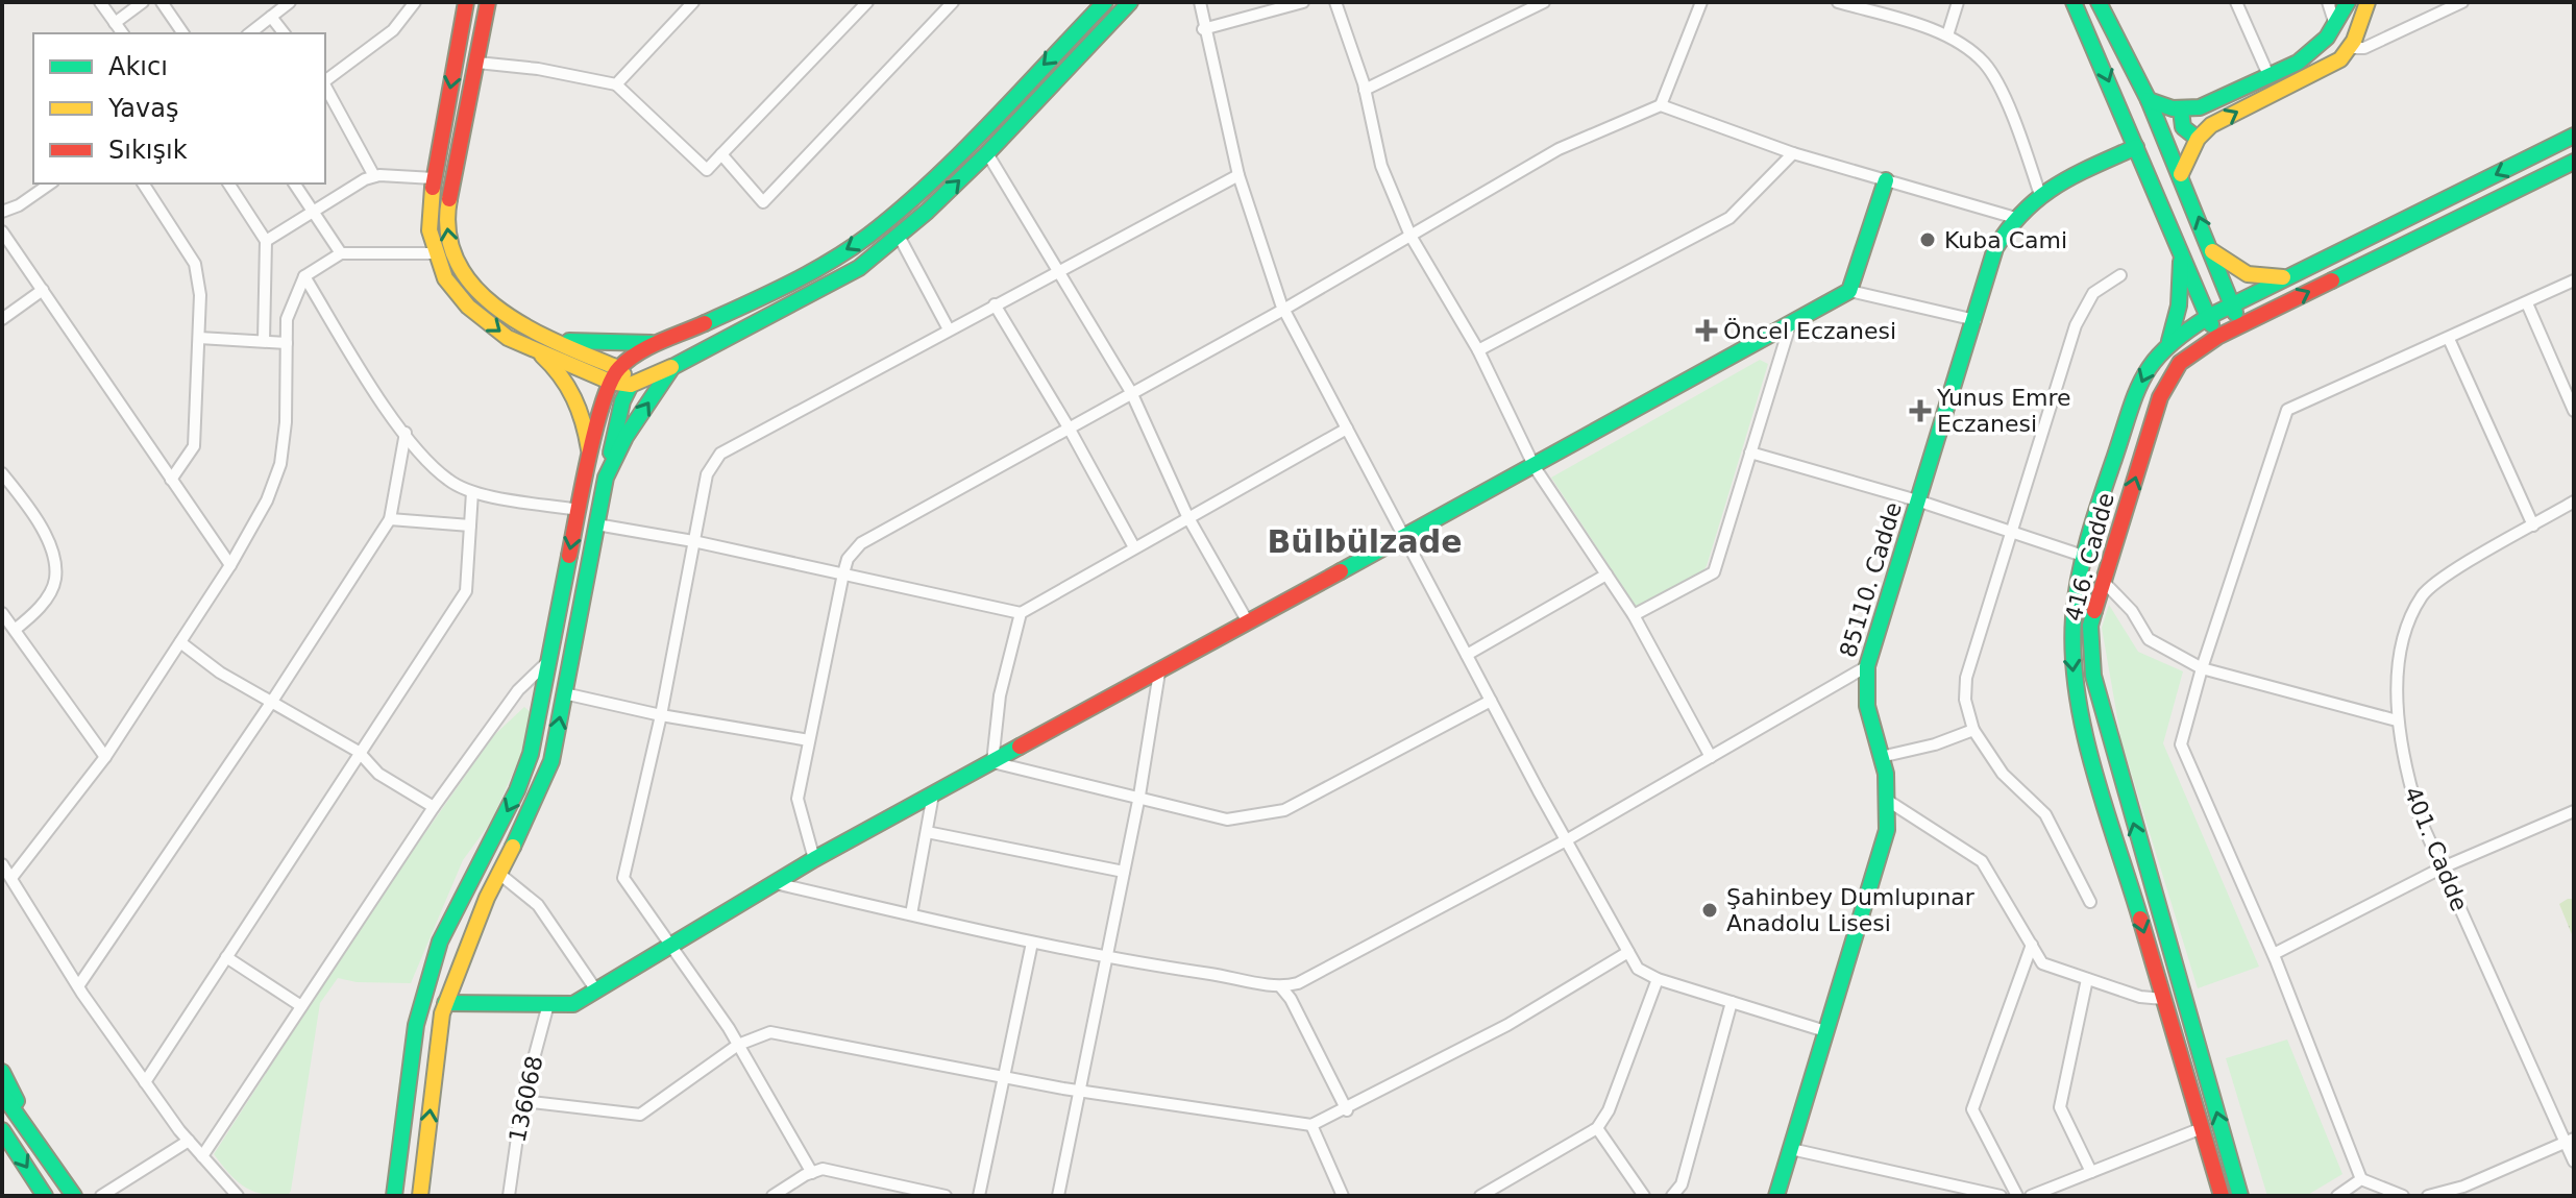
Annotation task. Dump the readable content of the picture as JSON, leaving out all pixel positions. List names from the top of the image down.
{
  "streets": {
    "main road": ["416. Cadde", "85110. Cadde"],
    "street": ["401. Cadde", "136068"]
  },
  "one_way": ["416. Cadde"],
  "districts": ["Bülbülzade"],
  "places": {
    "other": ["Kuba Cami", "Şahinbey Dumlupınar Anadolu Lisesi"],
    "health": ["Öncel Eczanesi", "Yunus Emre Eczanesi"]
  },
  "legend": ["Akıcı", "Yavaş", "Sıkışık"]
}
